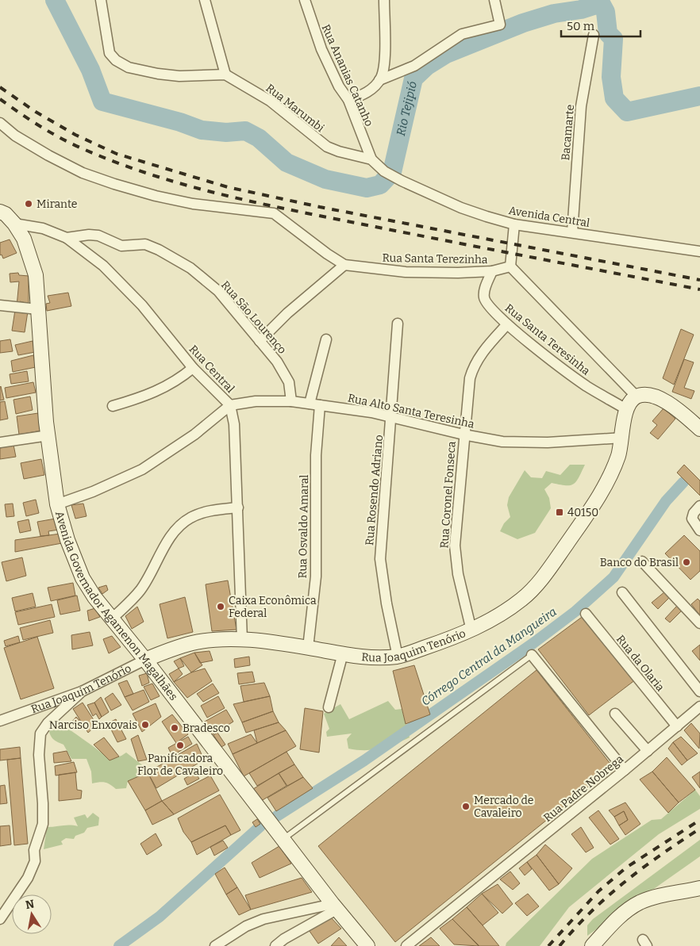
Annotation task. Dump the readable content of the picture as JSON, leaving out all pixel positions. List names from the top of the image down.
{
  "streets": {
    "main road": ["Avenida Governador Agamenon Magalhães", "Rua Joaquim Tenório"],
    "street": [
      "Rua Ananias Catanho",
      "Rua Marumbi",
      "Bacamarte",
      "Avenida Central",
      "Rua Santa Terezinha",
      "Rua São Lourenço",
      "Rua Santa Teresinha",
      "Rua Central",
      "Rua Alto Santa Teresinha",
      "Rua Rosendo Adriano",
      "Rua Coronel Fonseca",
      "Rua Osvaldo Amaral",
      "Rua da Olaria",
      "Rua Padre Nobrega"
    ]
  },
  "crossings": [
    ["Rua Ananias Catanho", "Rua Marumbi"],
    ["Rua Marumbi", "Avenida Central"],
    ["Bacamarte", "Avenida Central"],
    ["Rua Santa Terezinha", "Rua Santa Teresinha"],
    ["Rua São Lourenço", "Rua Central"],
    ["Rua São Lourenço", "Rua Alto Santa Teresinha"],
    ["Rua Santa Teresinha", "Rua Coronel Fonseca"],
    ["Rua Santa Teresinha", "Rua Joaquim Tenório"],
    ["Rua Central", "Rua Alto Santa Teresinha"],
    ["Rua Central", "Avenida Governador Agamenon Magalhães"],
    ["Rua Central", "Rua Joaquim Tenório"],
    ["Rua Alto Santa Teresinha", "Rua Rosendo Adriano"],
    ["Rua Alto Santa Teresinha", "Rua Coronel Fonseca"],
    ["Rua Alto Santa Teresinha", "Rua Osvaldo Amaral"],
    ["Rua Alto Santa Teresinha", "Rua Joaquim Tenório"],
    ["Rua Rosendo Adriano", "Rua Joaquim Tenório"],
    ["Rua Coronel Fonseca", "Rua Joaquim Tenório"],
    ["Rua Osvaldo Amaral", "Rua Joaquim Tenório"],
    ["Avenida Governador Agamenon Magalhães", "Rua Joaquim Tenório"],
    ["Rua da Olaria", "Rua Padre Nobrega"]
  ],
  "water": ["Rio Tejipió", "Córrego Central da Mangueira"],
  "places": {
    "other": [
      "Mirante",
      "Banco do Brasil",
      "Caixa Econômica Federal",
      "Narciso Enxovais",
      "Bradesco",
      "Panificadora Flor de Cavaleiro",
      "Mercado de Cavaleiro"
    ],
    "transit": ["40150"]
  },
  "scale_bar": "50 m",
  "north": "top"
}
